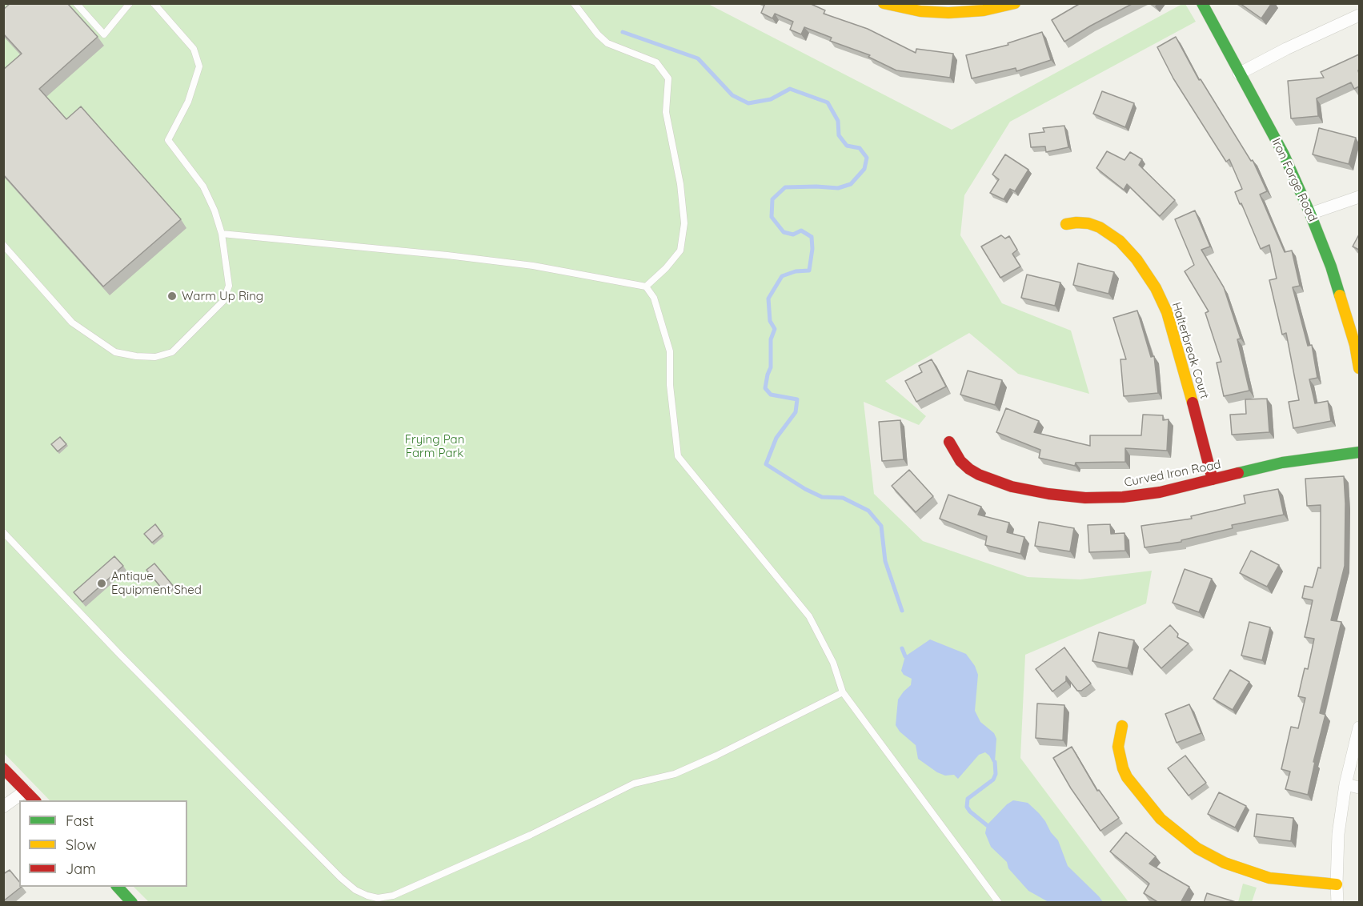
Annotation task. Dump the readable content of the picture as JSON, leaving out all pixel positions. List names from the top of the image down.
{
  "streets": {
    "street": ["Iron Forge Road", "Halterbreak Court", "Curved Iron Road"]
  },
  "crossings": [
    ["Halterbreak Court", "Curved Iron Road"]
  ],
  "parks": ["Frying Pan Farm Park"],
  "places": ["Warm Up Ring", "Antique Equipment Shed"],
  "legend": ["Fast", "Slow", "Jam"]
}
